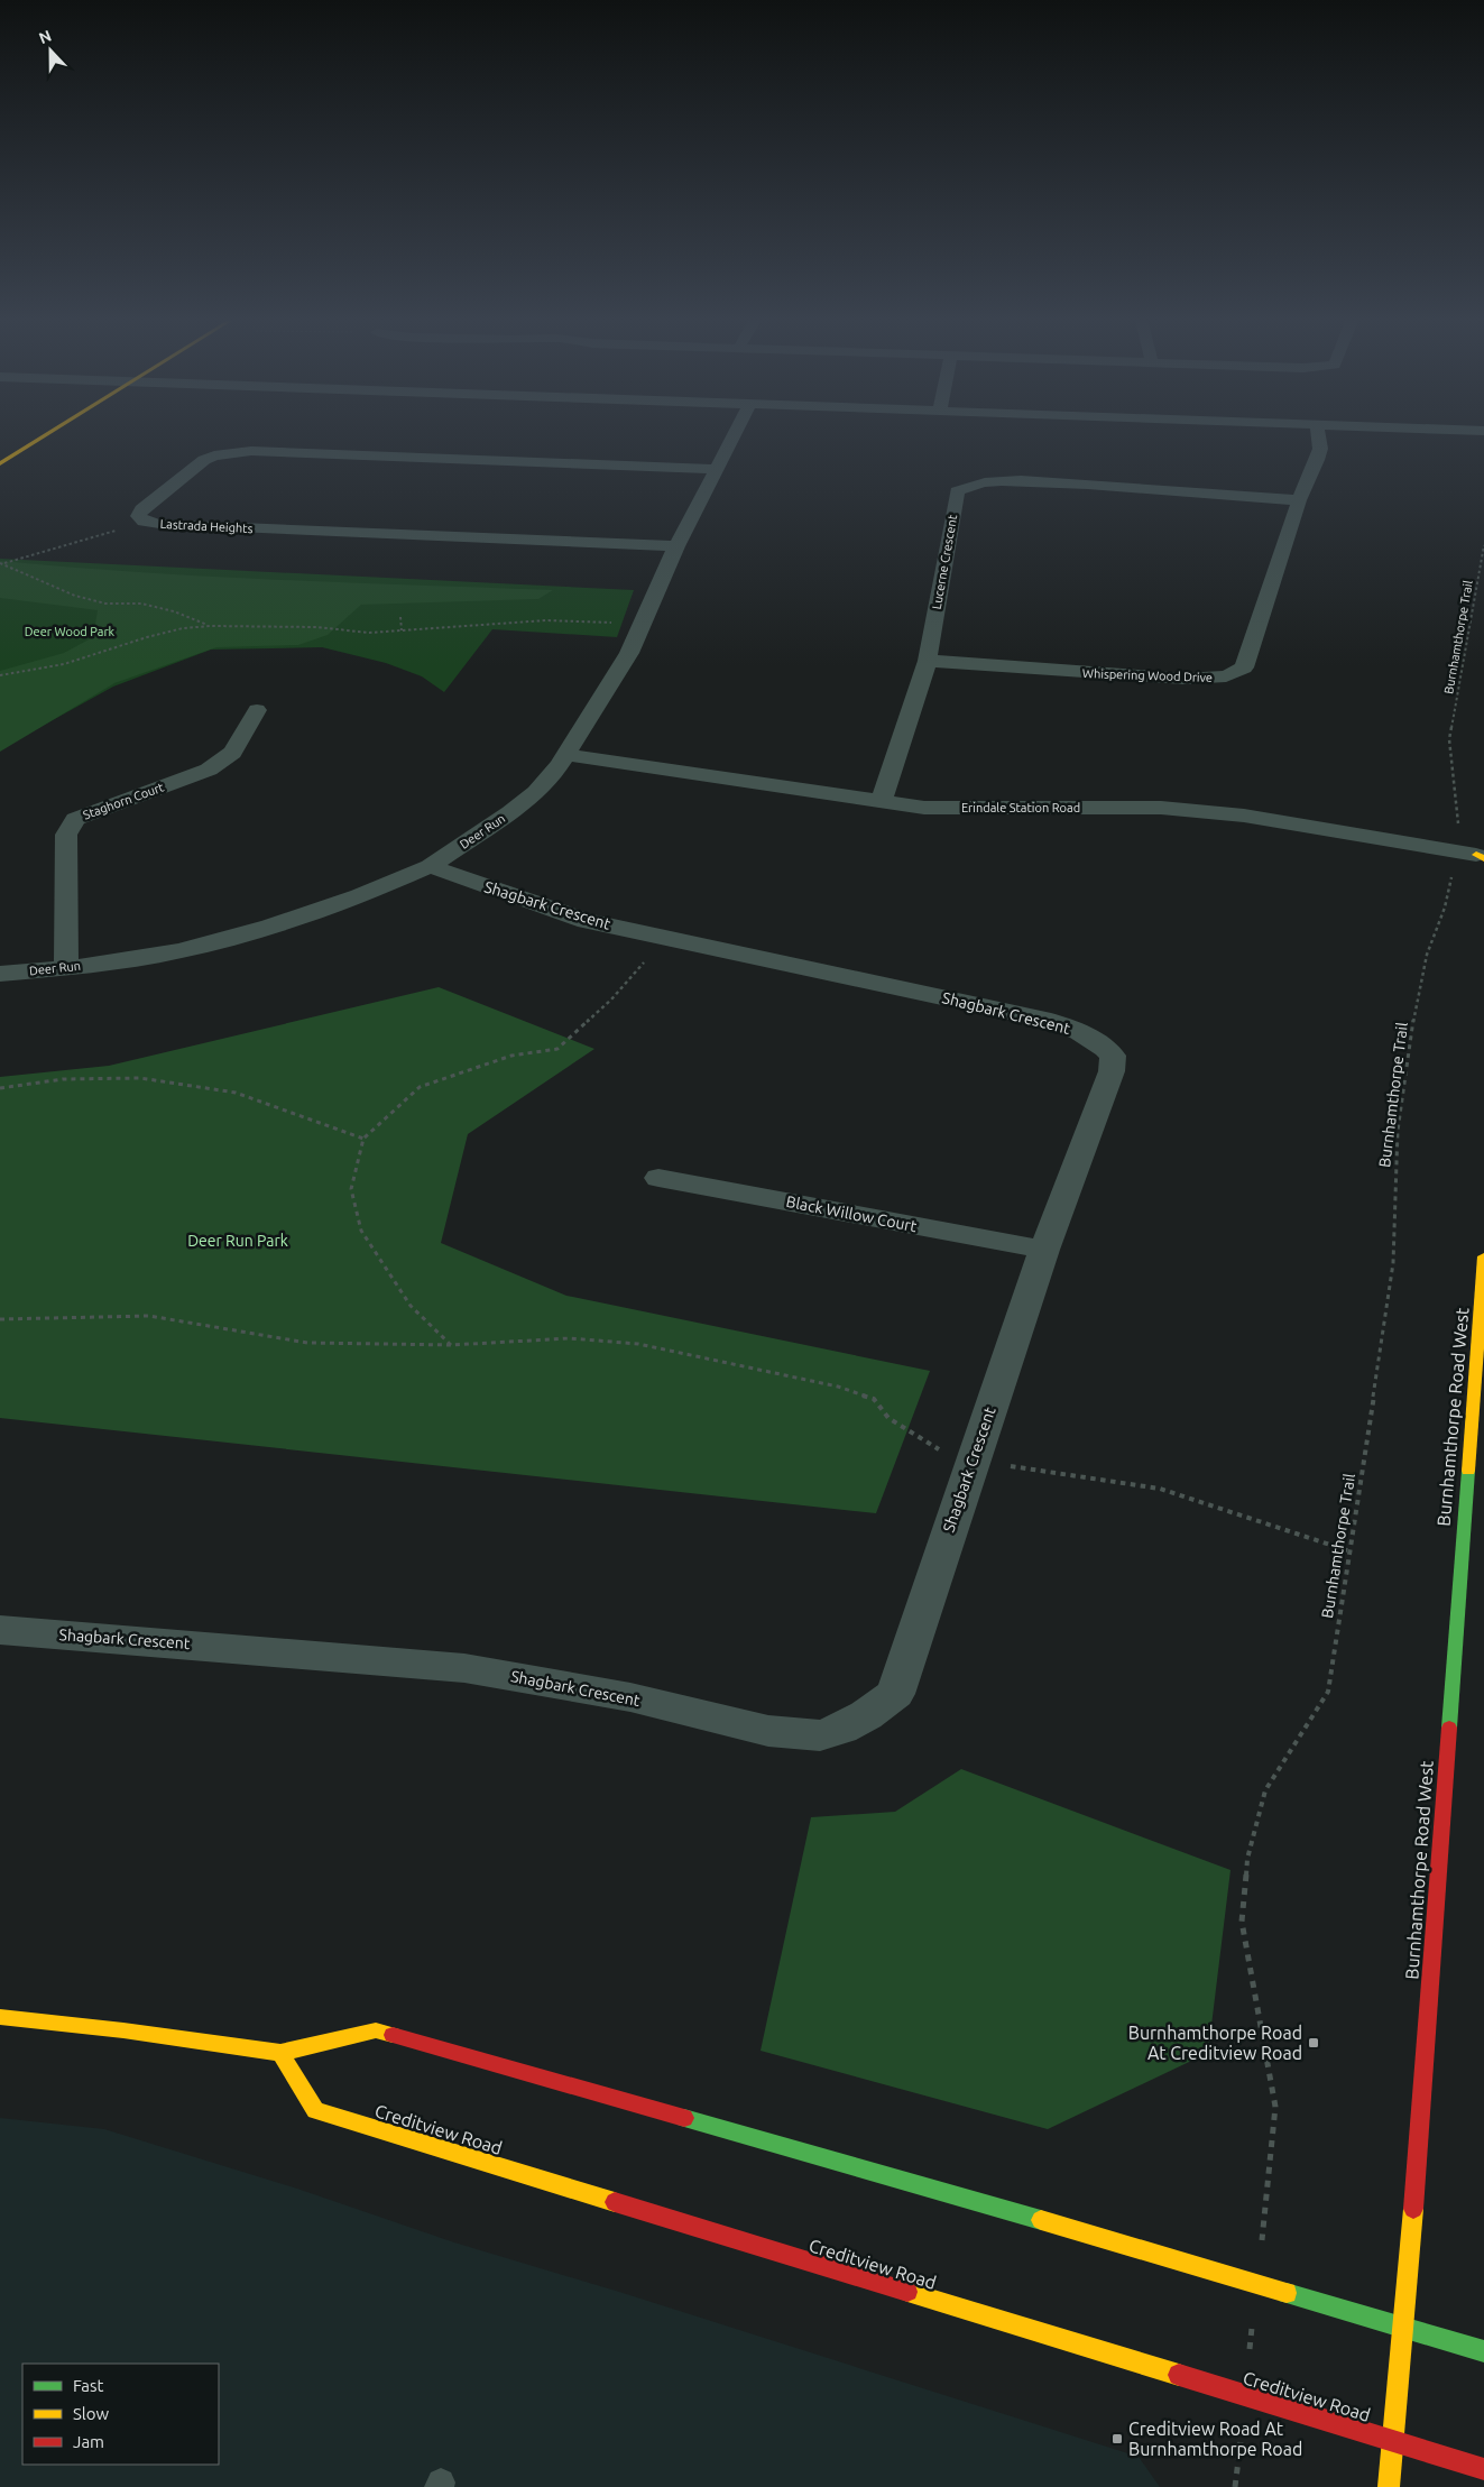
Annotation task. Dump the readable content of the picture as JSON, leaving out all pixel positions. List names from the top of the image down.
{
  "streets": {
    "main road": ["Burnhamthorpe Road West", "Creditview Road"],
    "street": [
      "Lastrada Heights",
      "Lucerne Crescent",
      "Whispering Wood Drive",
      "Staghorn Court",
      "Erindale Station Road",
      "Deer Run",
      "Shagbark Crescent",
      "Black Willow Court"
    ],
    "path": ["Burnhamthorpe Trail"]
  },
  "crossings": [
    ["Lastrada Heights", "Deer Run"],
    ["Lucerne Crescent", "Whispering Wood Drive"],
    ["Lucerne Crescent", "Erindale Station Road"],
    ["Staghorn Court", "Deer Run"],
    ["Erindale Station Road", "Deer Run"],
    ["Deer Run", "Shagbark Crescent"],
    ["Shagbark Crescent", "Black Willow Court"],
    ["Burnhamthorpe Road West", "Creditview Road"]
  ],
  "parks": ["Deer Wood Park", "Deer Run Park"],
  "places": {
    "transit": ["Burnhamthorpe Road At Creditview Road", "Creditview Road At Burnhamthorpe Road"]
  },
  "legend": ["Fast", "Slow", "Jam"],
  "north": "top"
}
